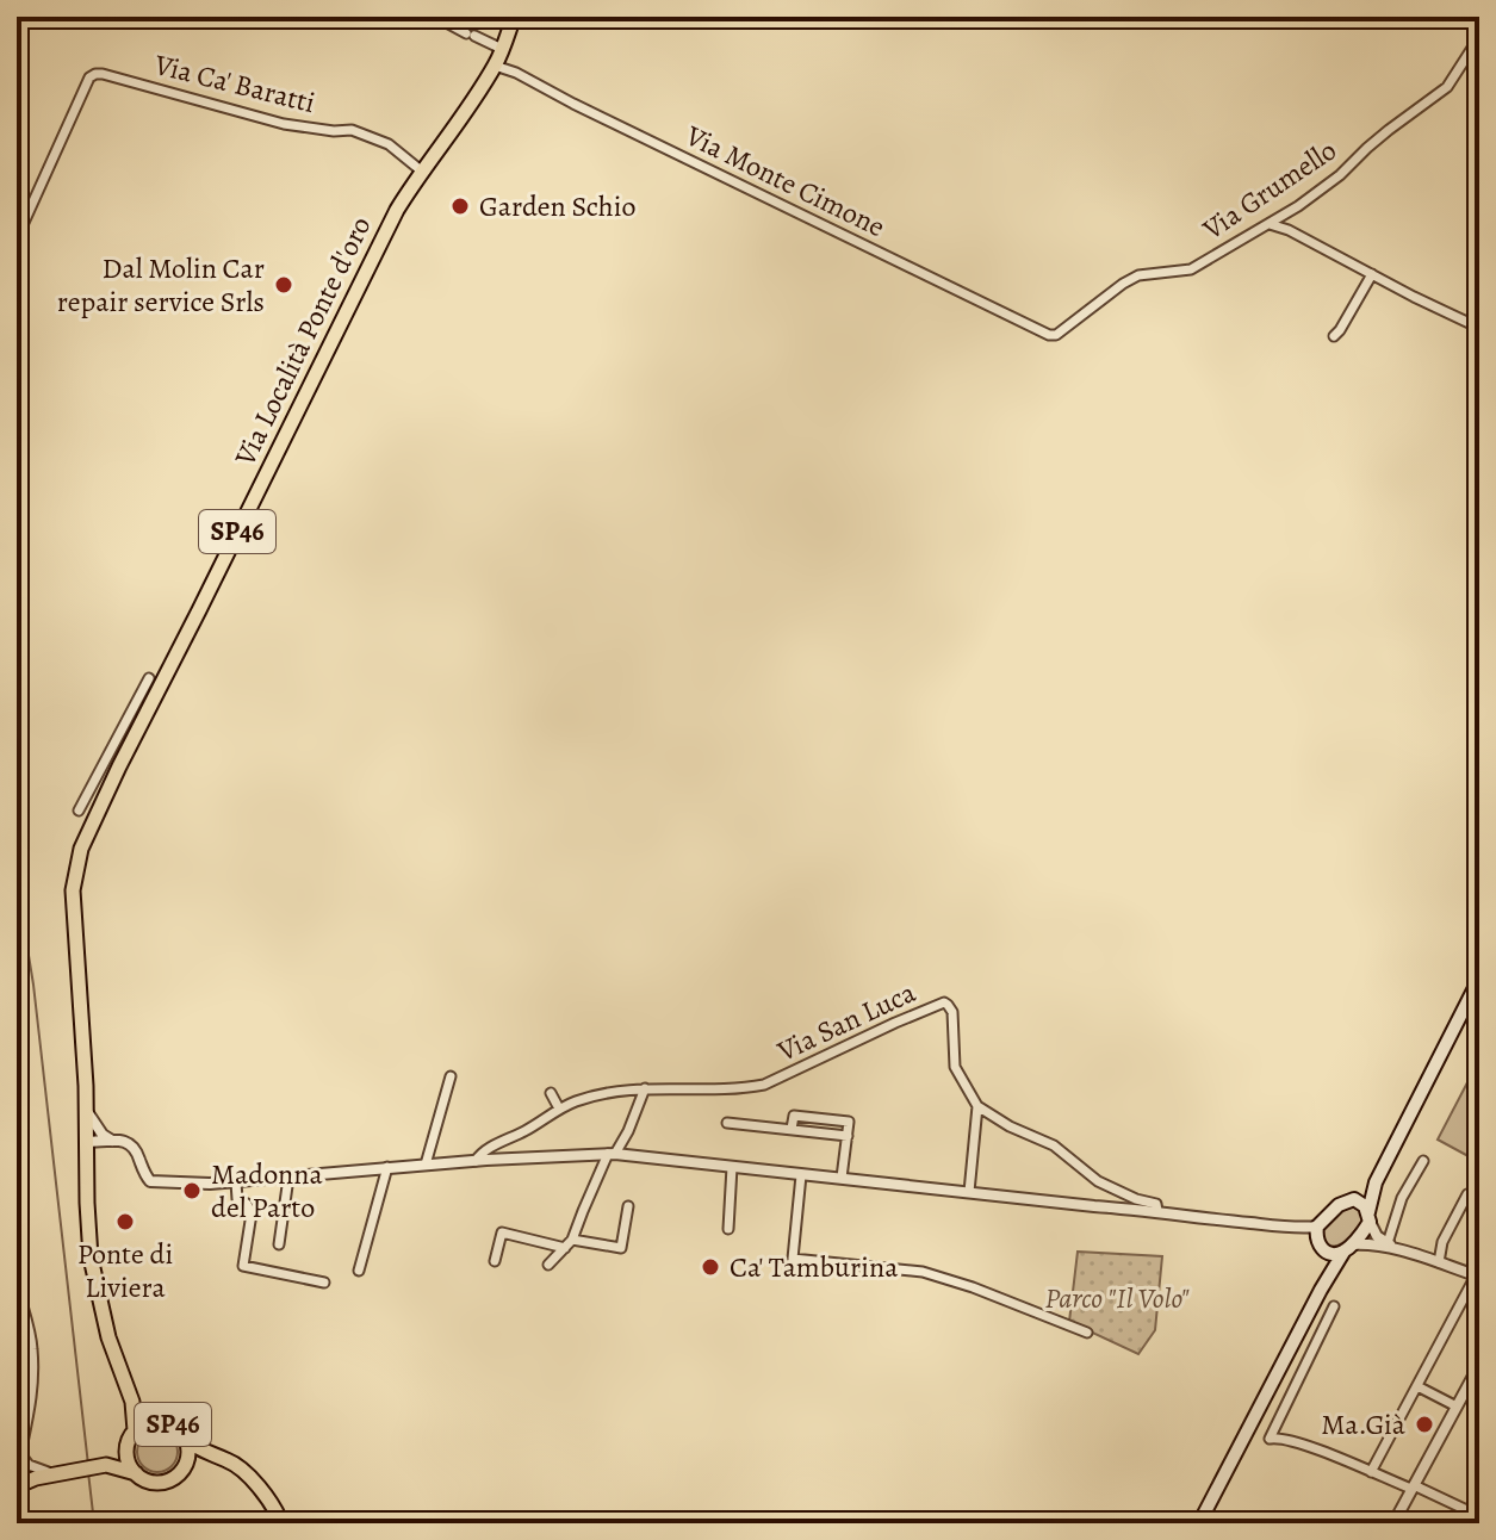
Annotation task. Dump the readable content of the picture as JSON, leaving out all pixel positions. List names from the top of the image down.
{
  "streets": {
    "main road": ["Via Località Ponte d'oro", "SP46"],
    "street": [
      "Via Ca' Baratti",
      "Via Monte Cimone",
      "Via Grumello",
      "Via San Luca"
    ]
  },
  "crossings": [
    ["Via Ca' Baratti", "Via Località Ponte d'oro"],
    ["Via Monte Cimone", "Via Grumello"],
    ["Via Monte Cimone", "Via Località Ponte d'oro"],
    ["Via Località Ponte d'oro", "SP46"]
  ],
  "parks": ["Parco \"Il Volo\""],
  "places": [
    "Garden Schio",
    "Dal Molin Car repair service Srls",
    "Madonna del Parto",
    "Ponte di Liviera",
    "Ca' Tamburina",
    "Ma.Già"
  ]
}
